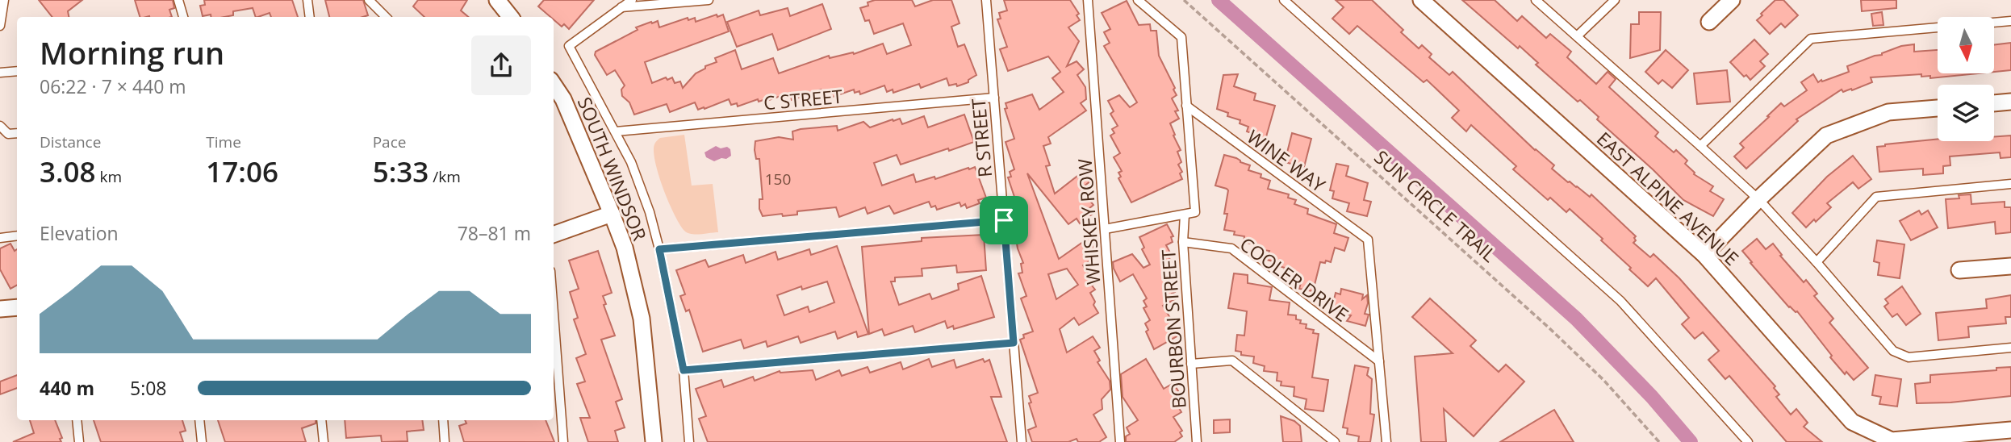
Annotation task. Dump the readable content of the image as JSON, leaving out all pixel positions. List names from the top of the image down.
{
  "streets": {
    "street": ["SOUTH WINDSOR", "EAST ALPINE AVENUE"],
    "lane": [
      "C STREET",
      "R STREET",
      "WINE WAY",
      "WHISKEY ROW",
      "COOLER DRIVE",
      "BOURBON STREET"
    ],
    "path": ["SUN CIRCLE TRAIL"]
  },
  "crossings": [
    ["C STREET", "R STREET"],
    ["WINE WAY", "COOLER DRIVE"],
    ["COOLER DRIVE", "BOURBON STREET"]
  ],
  "house_numbers": ["150"],
  "north": "bottom",
  "page": {
    "heading": ["Morning run", "06:22 · 7 × 440 m"],
    "stats": [
      ["Distance", "3.08 km"],
      ["Time", "17:06"],
      ["Pace", "5:33 /km"]
    ],
    "chart": ["Elevation", "78–81 m"],
    "list": [
      {
        "name": "440 m",
        "note": "5:08"
      }
    ]
  }
}
